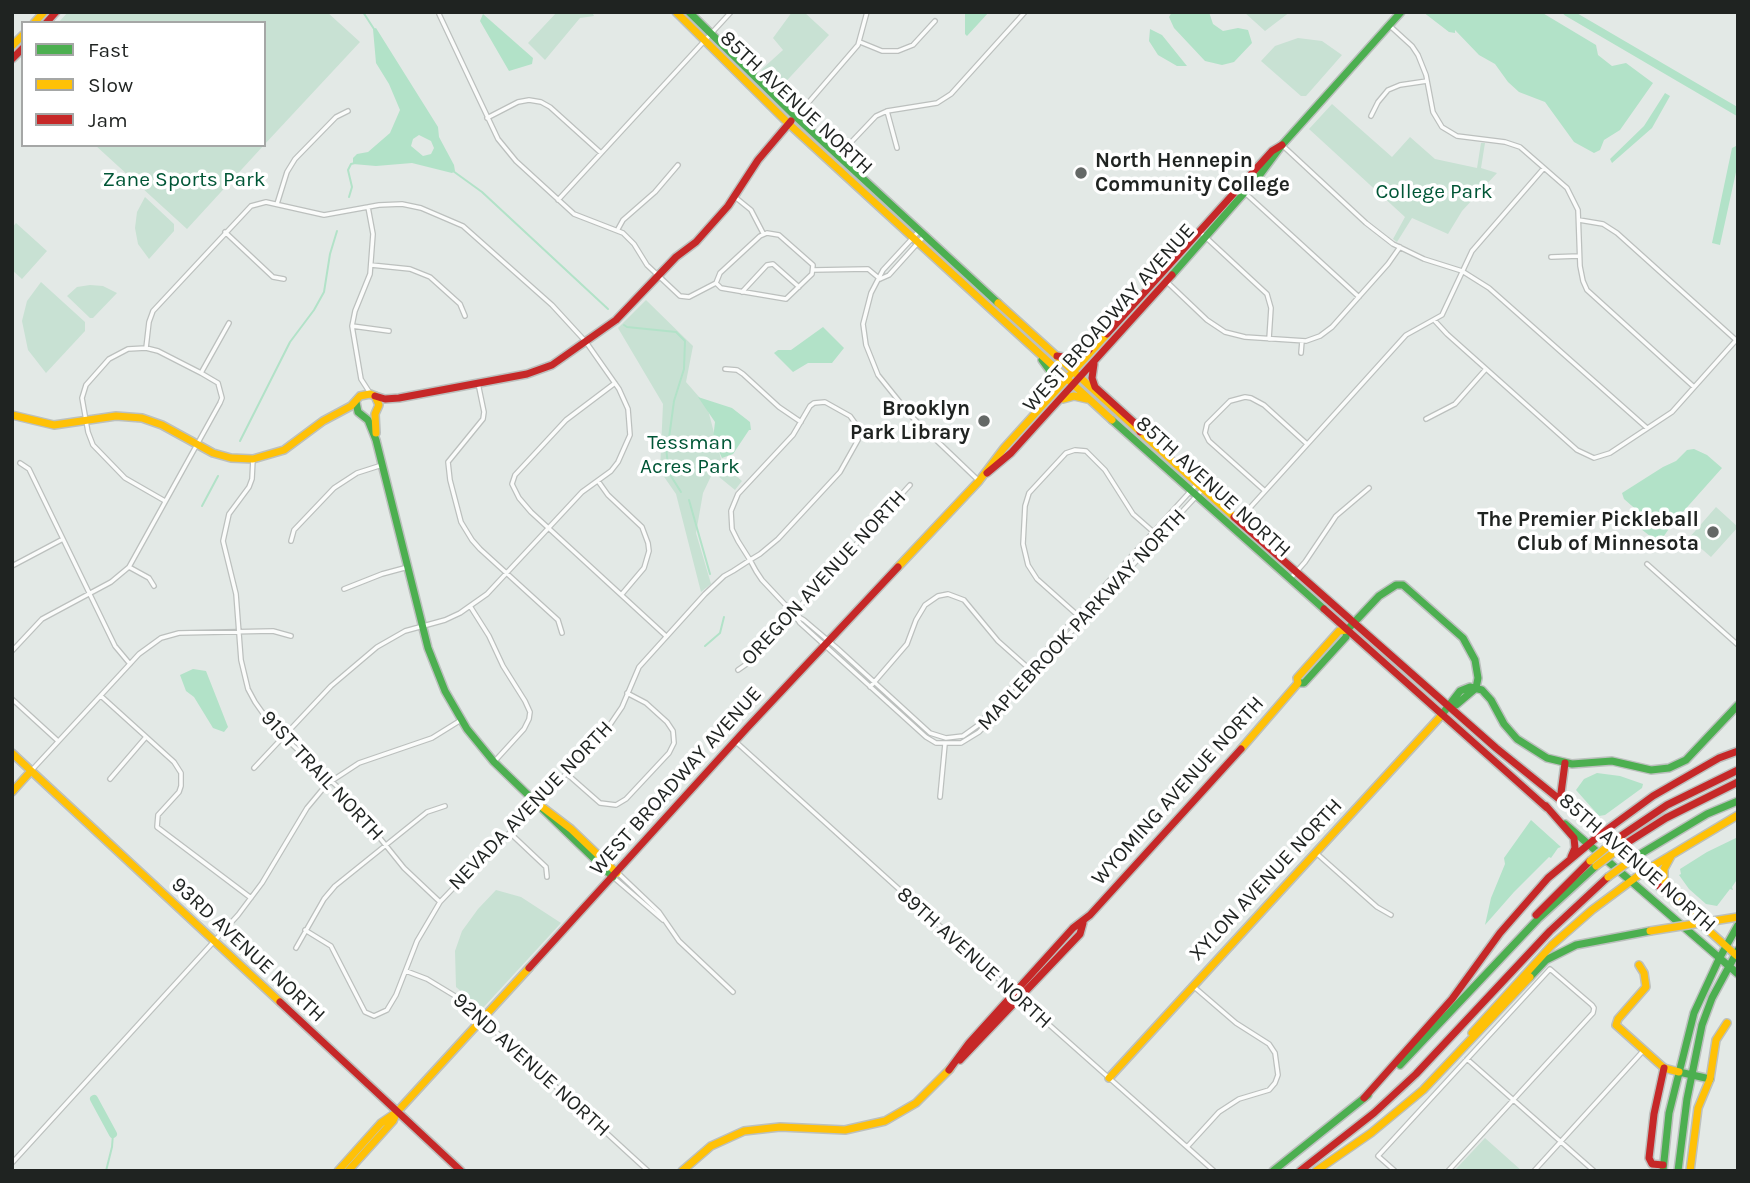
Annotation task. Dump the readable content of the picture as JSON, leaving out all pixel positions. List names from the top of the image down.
{
  "streets": {
    "main road": [
      "85TH AVENUE NORTH",
      "WEST BROADWAY AVENUE",
      "WYOMING AVENUE NORTH",
      "XYLON AVENUE NORTH",
      "93RD AVENUE NORTH"
    ],
    "street": [
      "OREGON AVENUE NORTH",
      "MAPLEBROOK PARKWAY NORTH",
      "91ST TRAIL NORTH",
      "NEVADA AVENUE NORTH",
      "89TH AVENUE NORTH",
      "92ND AVENUE NORTH"
    ]
  },
  "crossings": [
    ["85TH AVENUE NORTH", "WEST BROADWAY AVENUE"],
    ["85TH AVENUE NORTH", "MAPLEBROOK PARKWAY NORTH"],
    ["85TH AVENUE NORTH", "WYOMING AVENUE NORTH"],
    ["85TH AVENUE NORTH", "XYLON AVENUE NORTH"],
    ["WEST BROADWAY AVENUE", "93RD AVENUE NORTH"],
    ["WEST BROADWAY AVENUE", "89TH AVENUE NORTH"],
    ["WEST BROADWAY AVENUE", "92ND AVENUE NORTH"],
    ["91ST TRAIL NORTH", "NEVADA AVENUE NORTH"],
    ["WYOMING AVENUE NORTH", "XYLON AVENUE NORTH"],
    ["WYOMING AVENUE NORTH", "89TH AVENUE NORTH"],
    ["NEVADA AVENUE NORTH", "92ND AVENUE NORTH"],
    ["XYLON AVENUE NORTH", "89TH AVENUE NORTH"]
  ],
  "parks": ["Zane Sports Park", "College Park", "Tessman Acres Park"],
  "places": ["North Hennepin Community College", "Brooklyn Park Library", "The Premier Pickleball Club of Minnesota"],
  "legend": ["Fast", "Slow", "Jam"]
}
